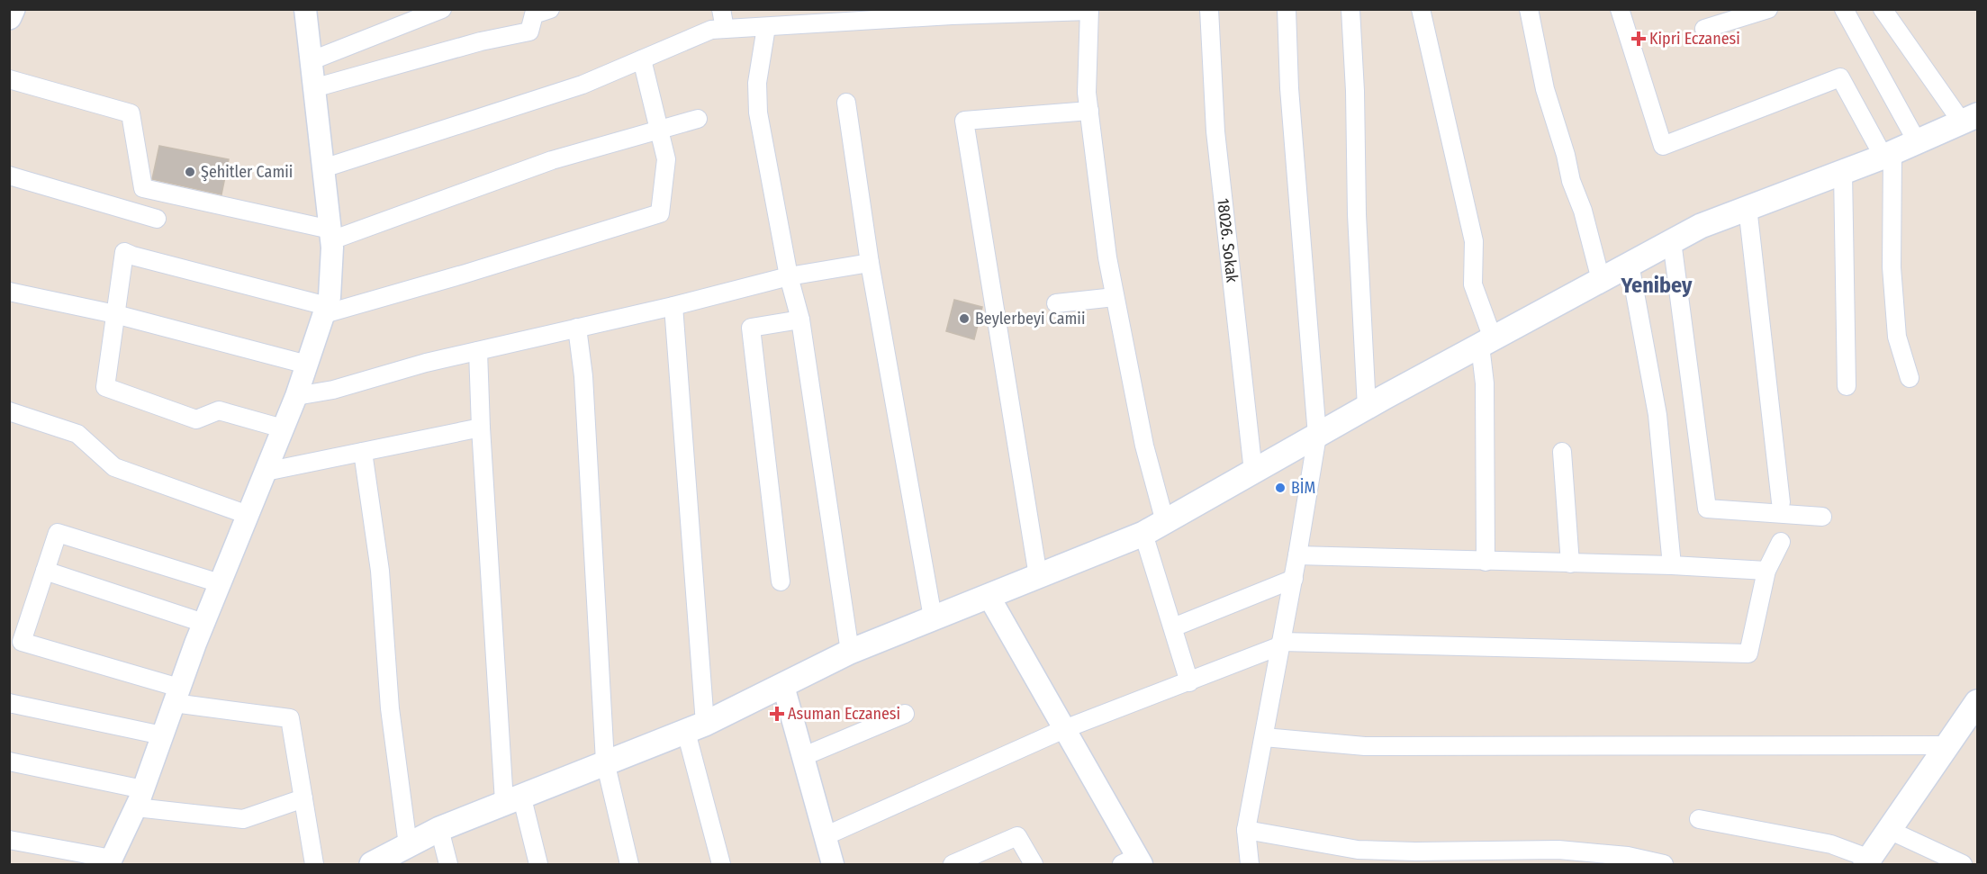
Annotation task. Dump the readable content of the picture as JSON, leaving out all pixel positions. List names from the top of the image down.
{
  "streets": {
    "street": ["18026. Sokak"]
  },
  "districts": ["Yenibey"],
  "places": {
    "health": ["Kipri Eczanesi", "Asuman Eczanesi"],
    "other": ["Şehitler Camii", "Beylerbeyi Camii", "BİM"]
  }
}
